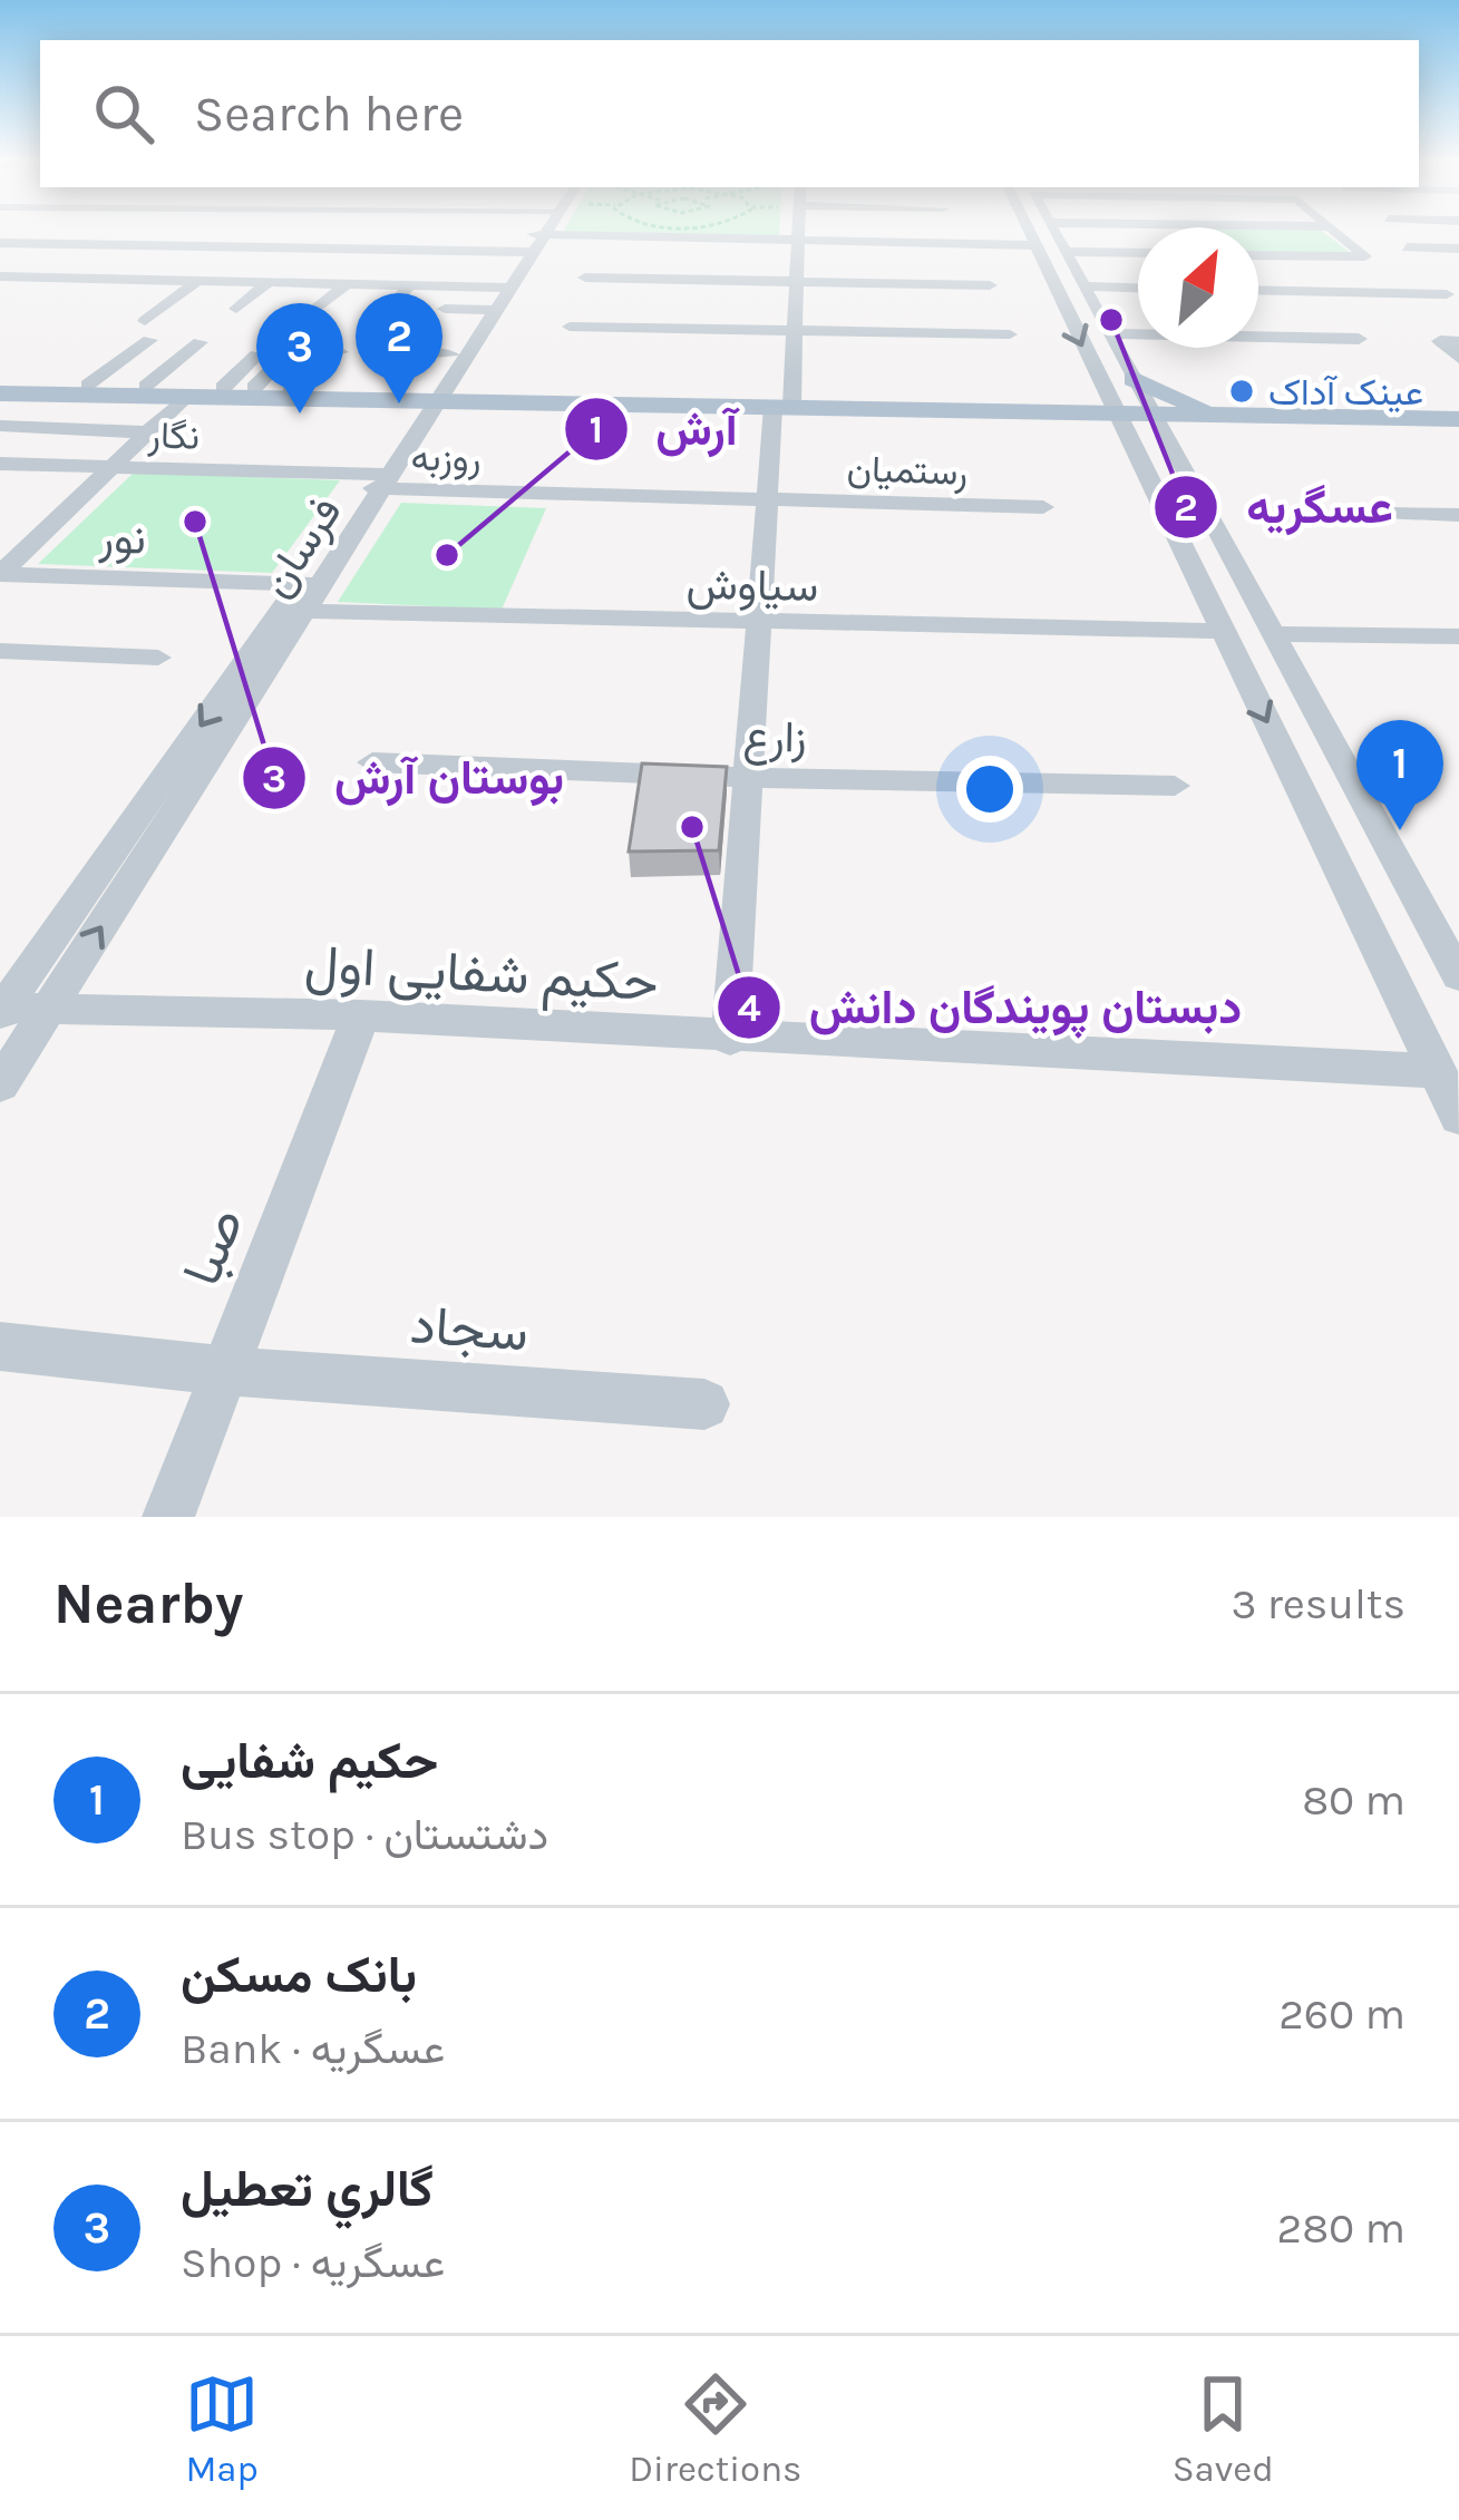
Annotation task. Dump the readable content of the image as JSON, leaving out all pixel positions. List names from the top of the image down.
{
  "streets": {
    "street": [
      "نگار",
      "روزبه",
      "رستمیان",
      "نور",
      "فرسان",
      "سیاوش",
      "زارع",
      "حکیم شفایی اول",
      "صبا",
      "سجاد"
    ]
  },
  "crossings": [
    ["نگار", "روزبه"],
    ["نگار", "فرسان"],
    ["روزبه", "رستمیان"],
    ["روزبه", "فرسان"],
    ["نور", "فرسان"],
    ["نور", "سیاوش"],
    ["فرسان", "سیاوش"],
    ["فرسان", "حکیم شفایی اول"],
    ["حکیم شفایی اول", "صبا"],
    ["صبا", "سجاد"]
  ],
  "places": [
    "عسگریه",
    "عینک آداک",
    "بوستان آرش",
    "آرش",
    "دبستان پویندگان دانش"
  ],
  "north": "top right",
  "page": {
    "search": "Search here",
    "pins": ["2", "3", "1"],
    "heading": ["Nearby", "3 results"],
    "list": [
      {
        "mark": "1",
        "name": "حکیم شفایی",
        "note": "Bus stop · دشتستان",
        "value": "80 m"
      },
      {
        "mark": "2",
        "name": "بانک مسکن",
        "note": "Bank · عسگریه",
        "value": "260 m"
      },
      {
        "mark": "3",
        "name": "گالري تعطيل",
        "note": "Shop · عسگریه",
        "value": "280 m"
      }
    ],
    "nav": ["Map", "Directions", "Saved"]
  }
}
